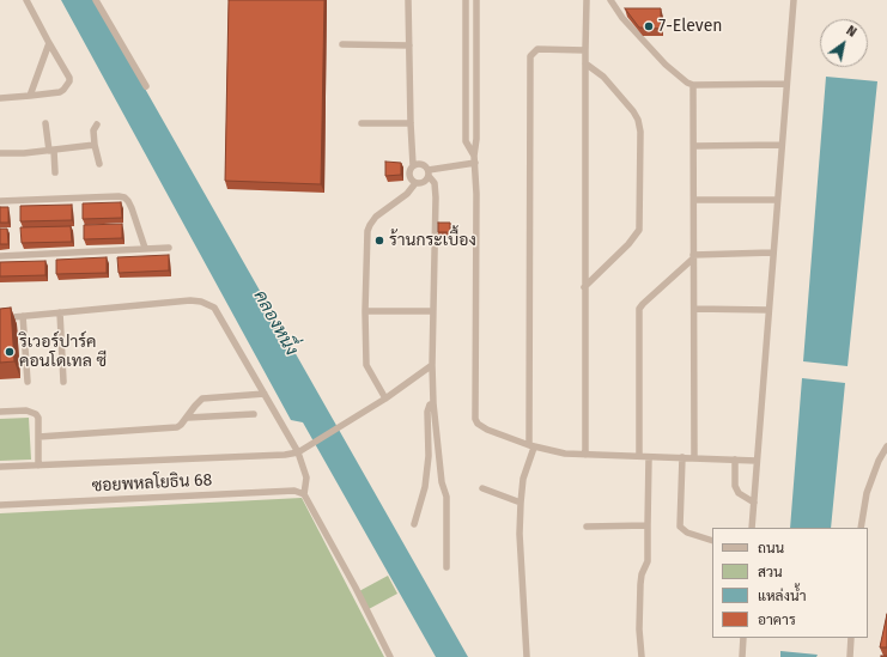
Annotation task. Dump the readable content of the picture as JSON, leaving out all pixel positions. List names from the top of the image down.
{
  "streets": {
    "street": ["ซอยพหลโยธิน 68"]
  },
  "water": ["คลองหนึ่ง"],
  "places": ["7-Eleven", "ร้านกระเบื้อง", "ริเวอร์ปาร์ค คอนโดเทล ซี"],
  "legend": [
    "ถนน",
    "สวน",
    "แหล่งน้ำ",
    "อาคาร"
  ],
  "north": "top right"
}
